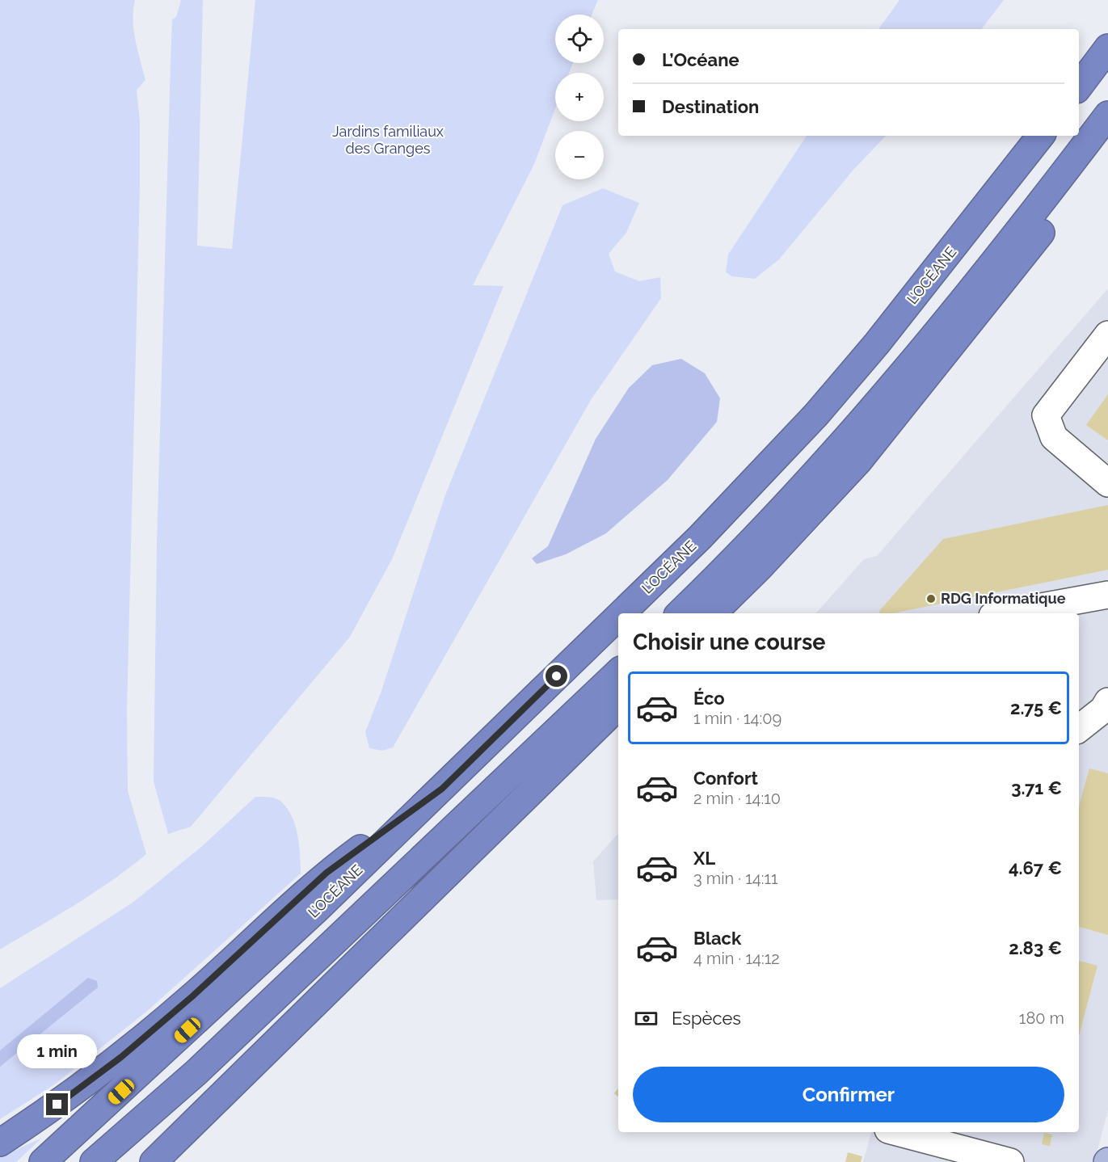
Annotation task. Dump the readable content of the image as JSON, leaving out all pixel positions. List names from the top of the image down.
{
  "streets": {
    "highway": ["L’OCÉANE"]
  },
  "parks": ["Jardins familiaux des Granges"],
  "places": ["RDG Informatique"],
  "page": {
    "map_buttons": ["+", "−"],
    "banner": ["L’Océane", "Destination"],
    "heading": "Choisir une course",
    "list": [
      {
        "name": "Éco",
        "note": "1 min · 14:09",
        "value": "2.75 €"
      },
      {
        "name": "Confort",
        "note": "2 min · 14:10",
        "value": "3.71 €"
      },
      {
        "name": "XL",
        "note": "3 min · 14:11",
        "value": "4.67 €"
      },
      {
        "name": "Black",
        "note": "4 min · 14:12",
        "value": "2.83 €"
      }
    ],
    "pay": ["Espèces", "180 m"],
    "bubble": "1 min",
    "buttons": "Confirmer"
  }
}
